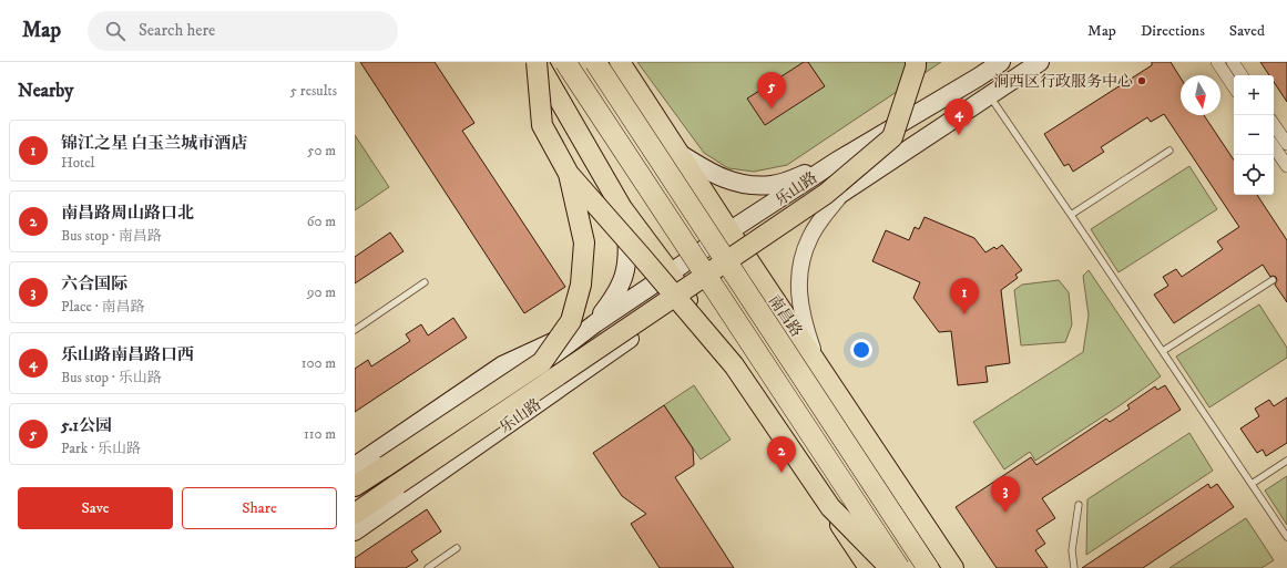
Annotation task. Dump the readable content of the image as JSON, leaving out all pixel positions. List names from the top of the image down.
{
  "streets": {
    "highway": ["南昌路"],
    "main road": ["乐山路"]
  },
  "crossings": [
    ["乐山路", "南昌路"]
  ],
  "places": ["涧西区行政服务中心"],
  "north": "bottom",
  "page": {
    "header": "Map",
    "search": "Search here",
    "nav": ["Map", "Directions", "Saved"],
    "heading": ["Nearby", "5 results"],
    "pins": [
      "5",
      "4",
      "1",
      "2",
      "3"
    ],
    "map_buttons": ["+", "−"],
    "list": [
      {
        "mark": "1",
        "name": "锦江之星 白玉兰城市酒店",
        "note": "Hotel",
        "value": "50 m"
      },
      {
        "mark": "2",
        "name": "南昌路周山路口北",
        "note": "Bus stop · 南昌路",
        "value": "60 m"
      },
      {
        "mark": "3",
        "name": "六合国际",
        "note": "Place · 南昌路",
        "value": "90 m"
      },
      {
        "mark": "4",
        "name": "乐山路南昌路口西",
        "note": "Bus stop · 乐山路",
        "value": "100 m"
      },
      {
        "mark": "5",
        "name": "5.1公园",
        "note": "Park · 乐山路",
        "value": "110 m"
      }
    ],
    "buttons": ["Save", "Share"]
  }
}
